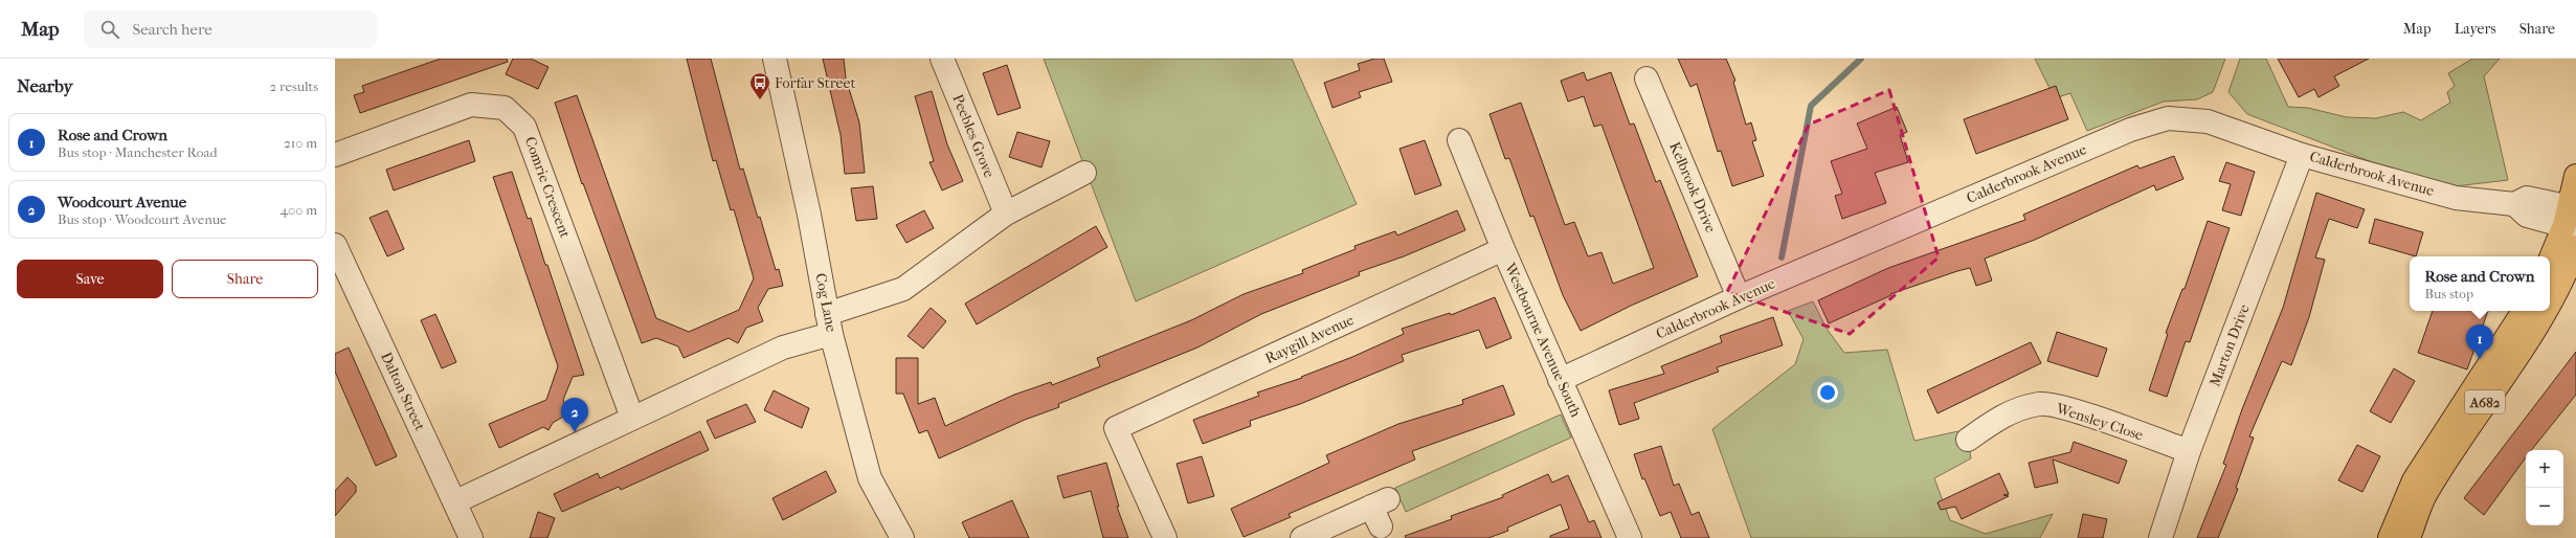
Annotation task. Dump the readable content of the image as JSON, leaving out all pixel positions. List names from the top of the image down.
{
  "streets": {
    "main road": ["A682"],
    "street": [
      "Peebles Grove",
      "Calderbrook Avenue",
      "Comrie Crescent",
      "Kelbrook Drive",
      "Cog Lane",
      "Raygill Avenue",
      "Westbourne Avenue South",
      "Marton Drive",
      "Dalton Street",
      "Wensley Close"
    ]
  },
  "crossings": [
    ["Calderbrook Avenue", "Kelbrook Drive"],
    ["Calderbrook Avenue", "Westbourne Avenue South"],
    ["Calderbrook Avenue", "Marton Drive"],
    ["Calderbrook Avenue", "A682"],
    ["Raygill Avenue", "Westbourne Avenue South"],
    ["Marton Drive", "Wensley Close"]
  ],
  "places": {
    "bus stop": ["Forfar Street"]
  },
  "page": {
    "header": "Map",
    "search": "Search here",
    "nav": ["Map", "Layers", "Share"],
    "heading": ["Nearby", "2 results"],
    "list": [
      {
        "mark": "1",
        "name": "Rose and Crown",
        "note": "Bus stop · Manchester Road",
        "value": "210 m"
      },
      {
        "mark": "2",
        "name": "Woodcourt Avenue",
        "note": "Bus stop · Woodcourt Avenue",
        "value": "400 m"
      }
    ],
    "buttons": ["Save", "Share"],
    "popup": ["Rose and Crown", "Bus stop"],
    "pins": ["1", "2"],
    "map_buttons": ["+", "−"]
  }
}
